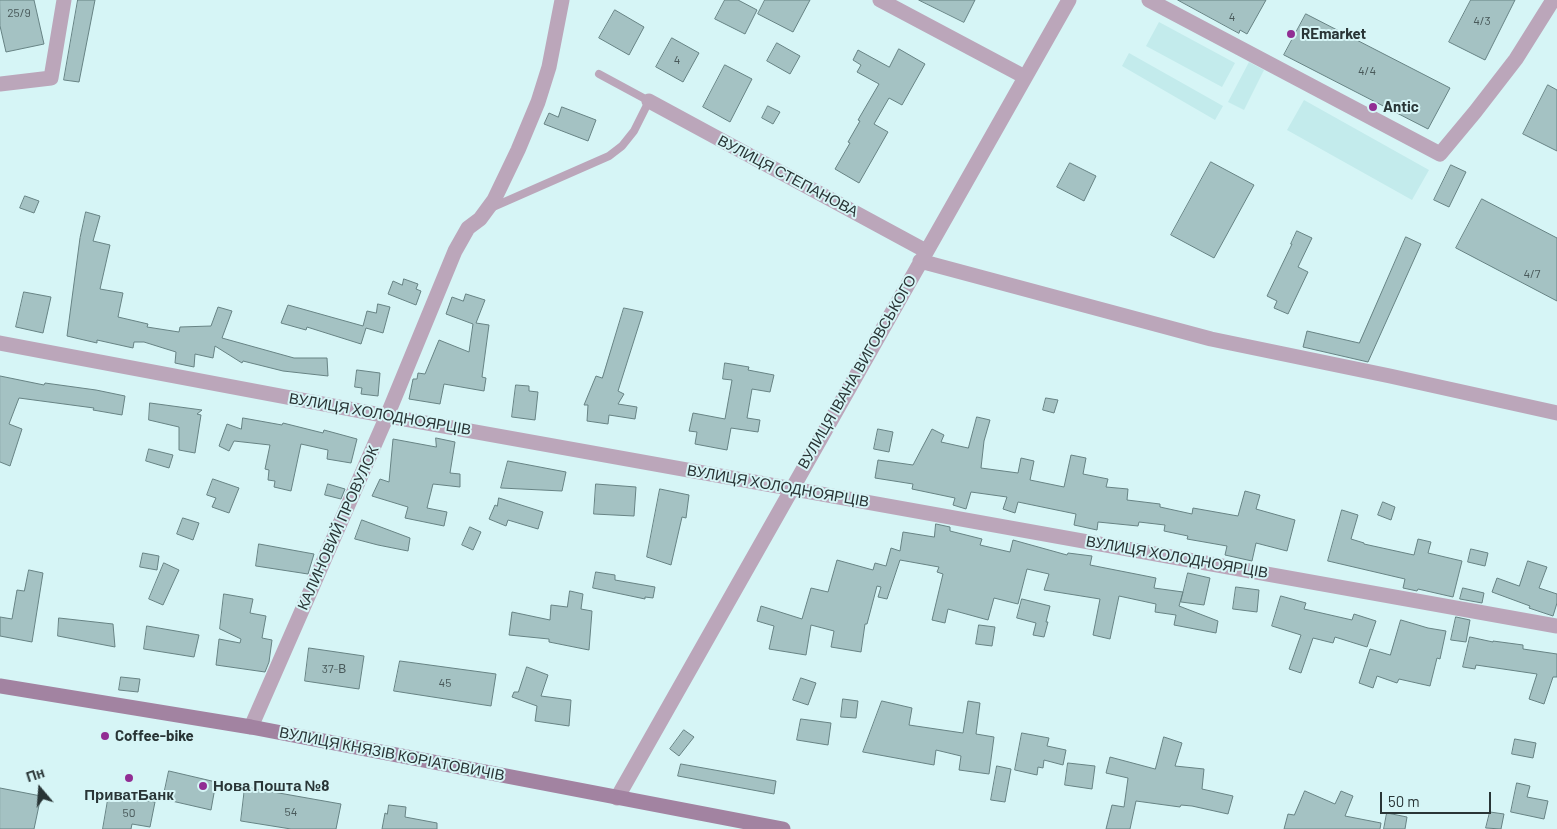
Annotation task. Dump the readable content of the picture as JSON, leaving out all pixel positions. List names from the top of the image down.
{
  "streets": {
    "main road": ["ВУЛИЦЯ КНЯЗІВ КОРІАТОВИЧІВ"],
    "street": [
      "ВУЛИЦЯ СТЕПАНОВА",
      "ВУЛИЦЯ ІВАНА ВИГОВСЬКОГО",
      "ВУЛИЦЯ ХОЛОДНОЯРЦІВ",
      "КАЛИНОВИЙ ПРОВУЛОК"
    ]
  },
  "crossings": [
    ["ВУЛИЦЯ СТЕПАНОВА", "ВУЛИЦЯ ІВАНА ВИГОВСЬКОГО"],
    ["ВУЛИЦЯ ІВАНА ВИГОВСЬКОГО", "ВУЛИЦЯ ХОЛОДНОЯРЦІВ"],
    ["ВУЛИЦЯ ІВАНА ВИГОВСЬКОГО", "ВУЛИЦЯ КНЯЗІВ КОРІАТОВИЧІВ"],
    ["ВУЛИЦЯ ХОЛОДНОЯРЦІВ", "КАЛИНОВИЙ ПРОВУЛОК"],
    ["КАЛИНОВИЙ ПРОВУЛОК", "ВУЛИЦЯ КНЯЗІВ КОРІАТОВИЧІВ"]
  ],
  "places": [
    "REmarket",
    "Antic",
    "Coffee-bike",
    "ПриватБанк",
    "Нова Пошта №8"
  ],
  "house_numbers": [
    "25/9",
    "4",
    "4/3",
    "4",
    "4/4",
    "4/7",
    "37-В",
    "45",
    "54",
    "50"
  ],
  "scale_bar": "50 m",
  "north": "top"
}
